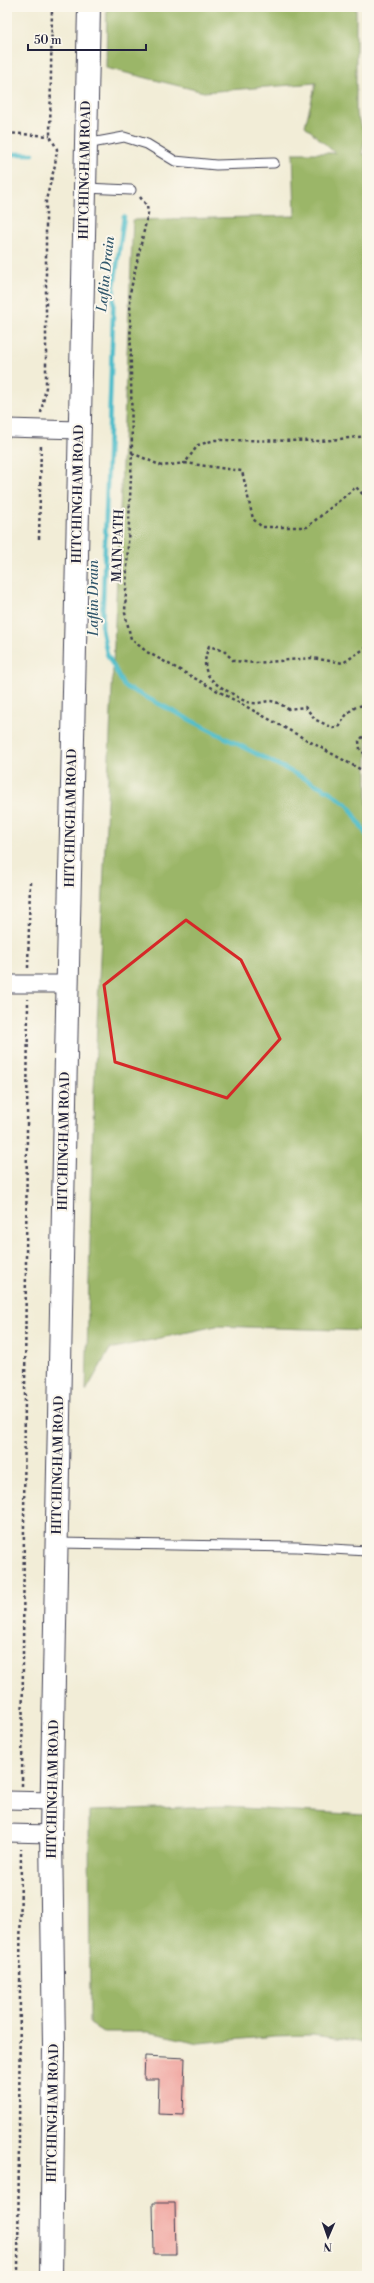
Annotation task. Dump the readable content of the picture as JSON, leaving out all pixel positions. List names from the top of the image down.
{
  "streets": {
    "street": ["HITCHINGHAM ROAD"],
    "path": ["MAIN PATH"]
  },
  "water": ["Laflin Drain"],
  "scale_bar": "50 m",
  "north": "bottom"
}
